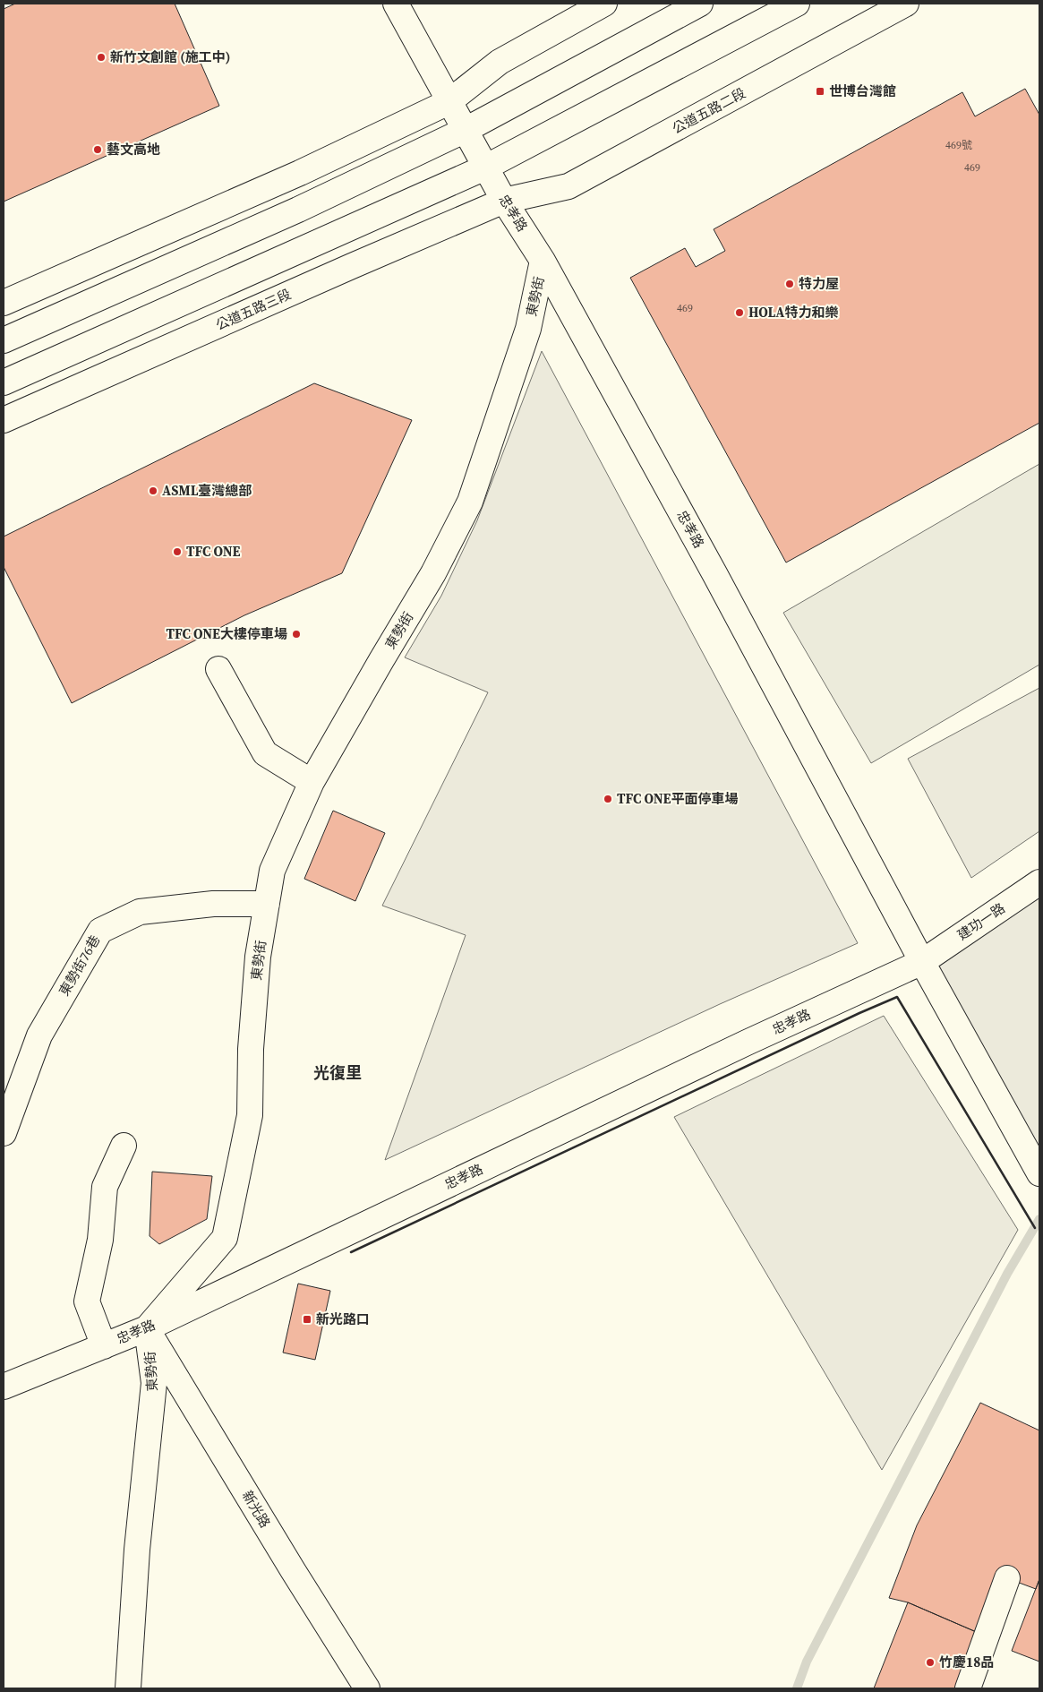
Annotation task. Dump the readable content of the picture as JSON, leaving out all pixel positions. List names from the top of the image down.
{
  "streets": {
    "street": [
      "公道五路二段",
      "忠孝路",
      "東勢街",
      "公道五路三段",
      "建功一路",
      "東勢街76巷",
      "新光路"
    ]
  },
  "crossings": [
    ["公道五路二段", "忠孝路"],
    ["公道五路二段", "公道五路三段"],
    ["忠孝路", "東勢街"],
    ["忠孝路", "公道五路三段"],
    ["忠孝路", "建功一路"],
    ["忠孝路", "新光路"],
    ["東勢街", "東勢街76巷"],
    ["東勢街", "新光路"]
  ],
  "districts": ["光復里"],
  "places": {
    "other": [
      "新竹文創館 (施工中)",
      "藝文高地",
      "特力屋",
      "HOLA特力和樂",
      "ASML臺灣總部",
      "TFC ONE",
      "TFC ONE大樓停車場",
      "TFC ONE平面停車場",
      "竹慶18品"
    ],
    "transit": ["世博台灣館", "新光路口"]
  },
  "house_numbers": ["469號", "469", "469"]
}
